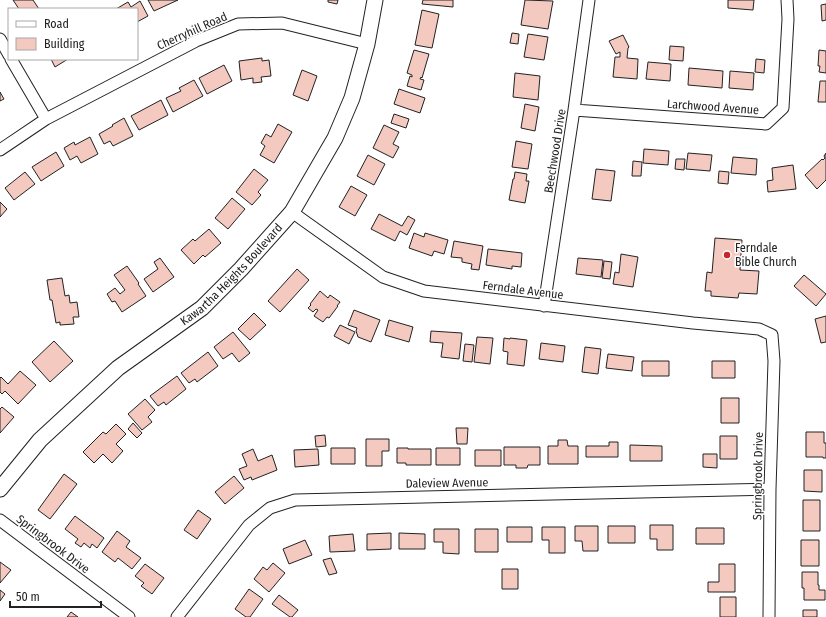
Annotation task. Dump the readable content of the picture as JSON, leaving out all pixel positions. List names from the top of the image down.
{
  "streets": {
    "street": [
      "Cherryhill Road",
      "Larchwood Avenue",
      "Beechwood Drive",
      "Kawartha Heights Boulevard",
      "Ferndale Avenue",
      "Springbrook Drive",
      "Daleview Avenue"
    ]
  },
  "crossings": [
    ["Cherryhill Road", "Kawartha Heights Boulevard"],
    ["Larchwood Avenue", "Beechwood Drive"],
    ["Beechwood Drive", "Ferndale Avenue"],
    ["Kawartha Heights Boulevard", "Ferndale Avenue"],
    ["Ferndale Avenue", "Springbrook Drive"],
    ["Springbrook Drive", "Daleview Avenue"]
  ],
  "places": ["Ferndale Bible Church"],
  "legend": ["Road", "Building"],
  "scale_bar": "50 m"
}
